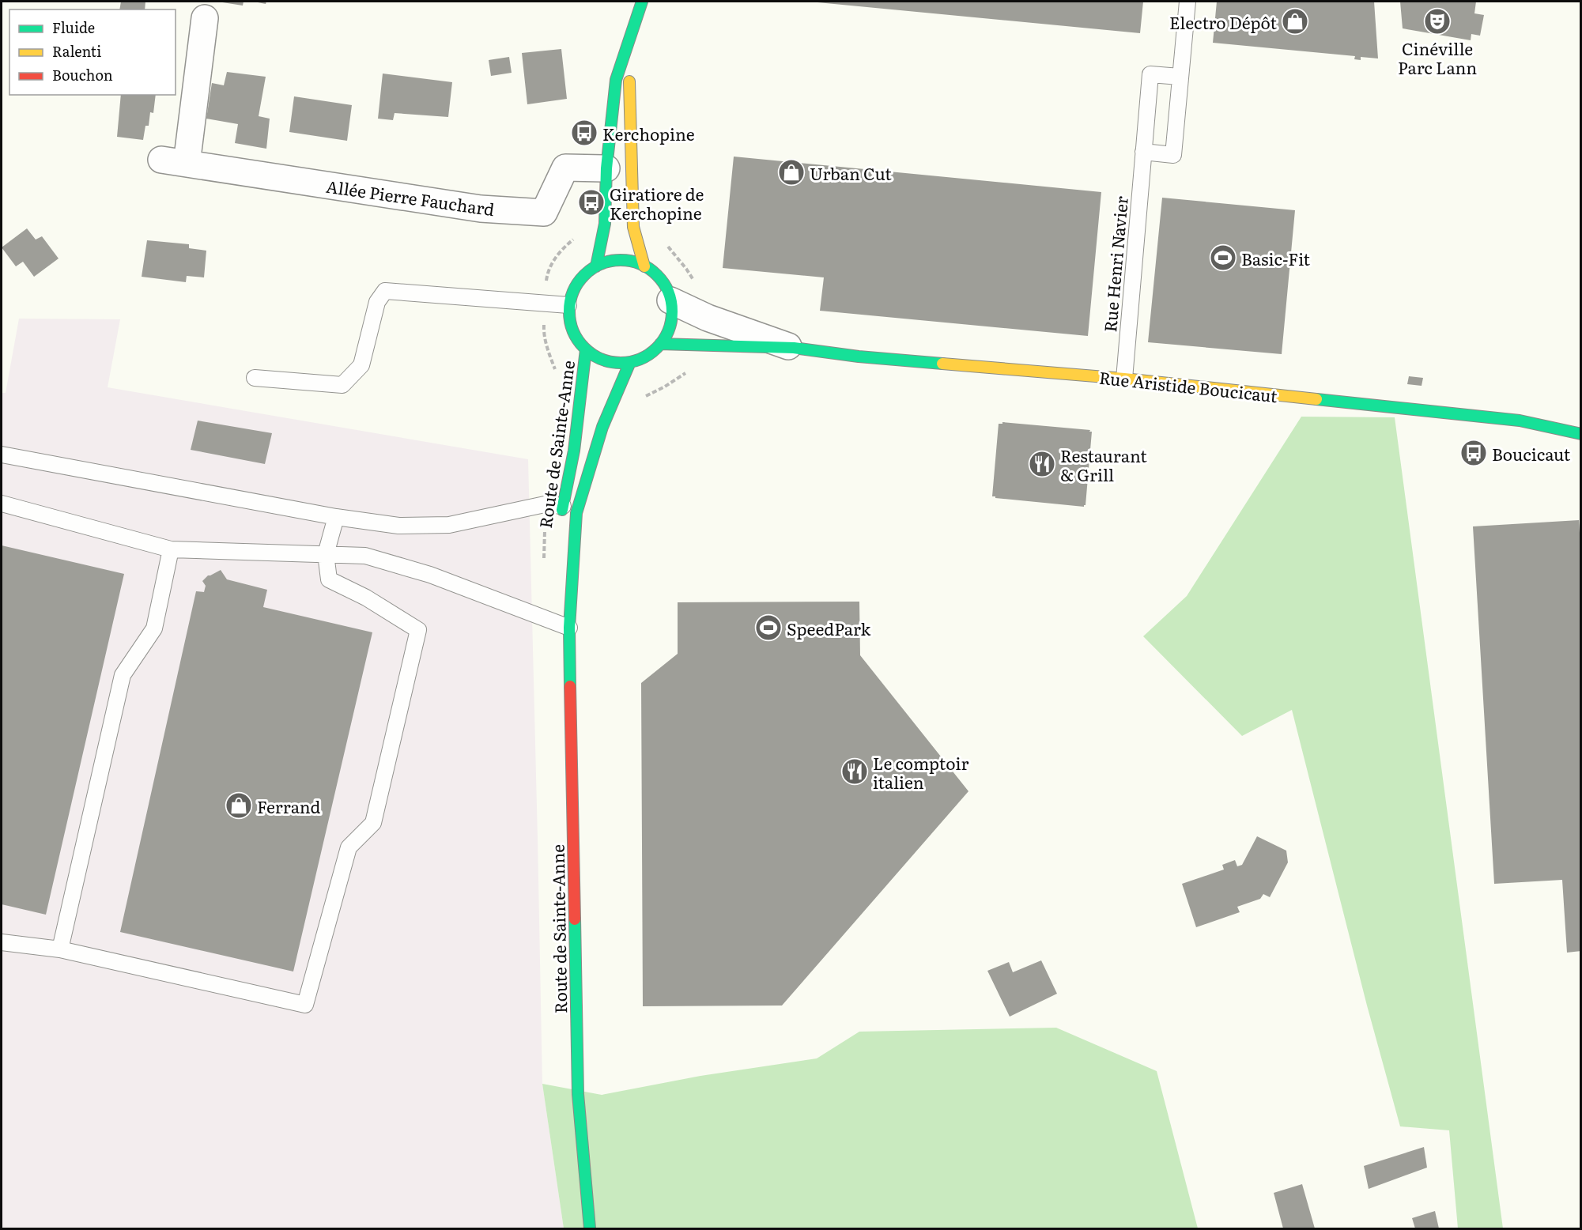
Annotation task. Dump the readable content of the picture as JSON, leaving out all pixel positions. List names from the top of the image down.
{
  "streets": {
    "main road": ["Rue Aristide Boucicaut", "Route de Sainte-Anne"],
    "street": ["Allée Pierre Fauchard"],
    "lane": ["Rue Henri Navier"]
  },
  "crossings": [
    ["Rue Henri Navier", "Rue Aristide Boucicaut"],
    ["Rue Aristide Boucicaut", "Route de Sainte-Anne"]
  ],
  "places": {
    "shop": ["Electro Dépôt", "Urban Cut", "Ferrand"],
    "theatre": ["Cinéville Parc Lann"],
    "bus stop": ["Kerchopine", "Giratiore de Kerchopine", "Boucicaut"],
    "sports": ["Basic-Fit", "SpeedPark"],
    "restaurant": ["Restaurant & Grill", "Le comptoir italien"]
  },
  "legend": ["Fluide", "Ralenti", "Bouchon"]
}
